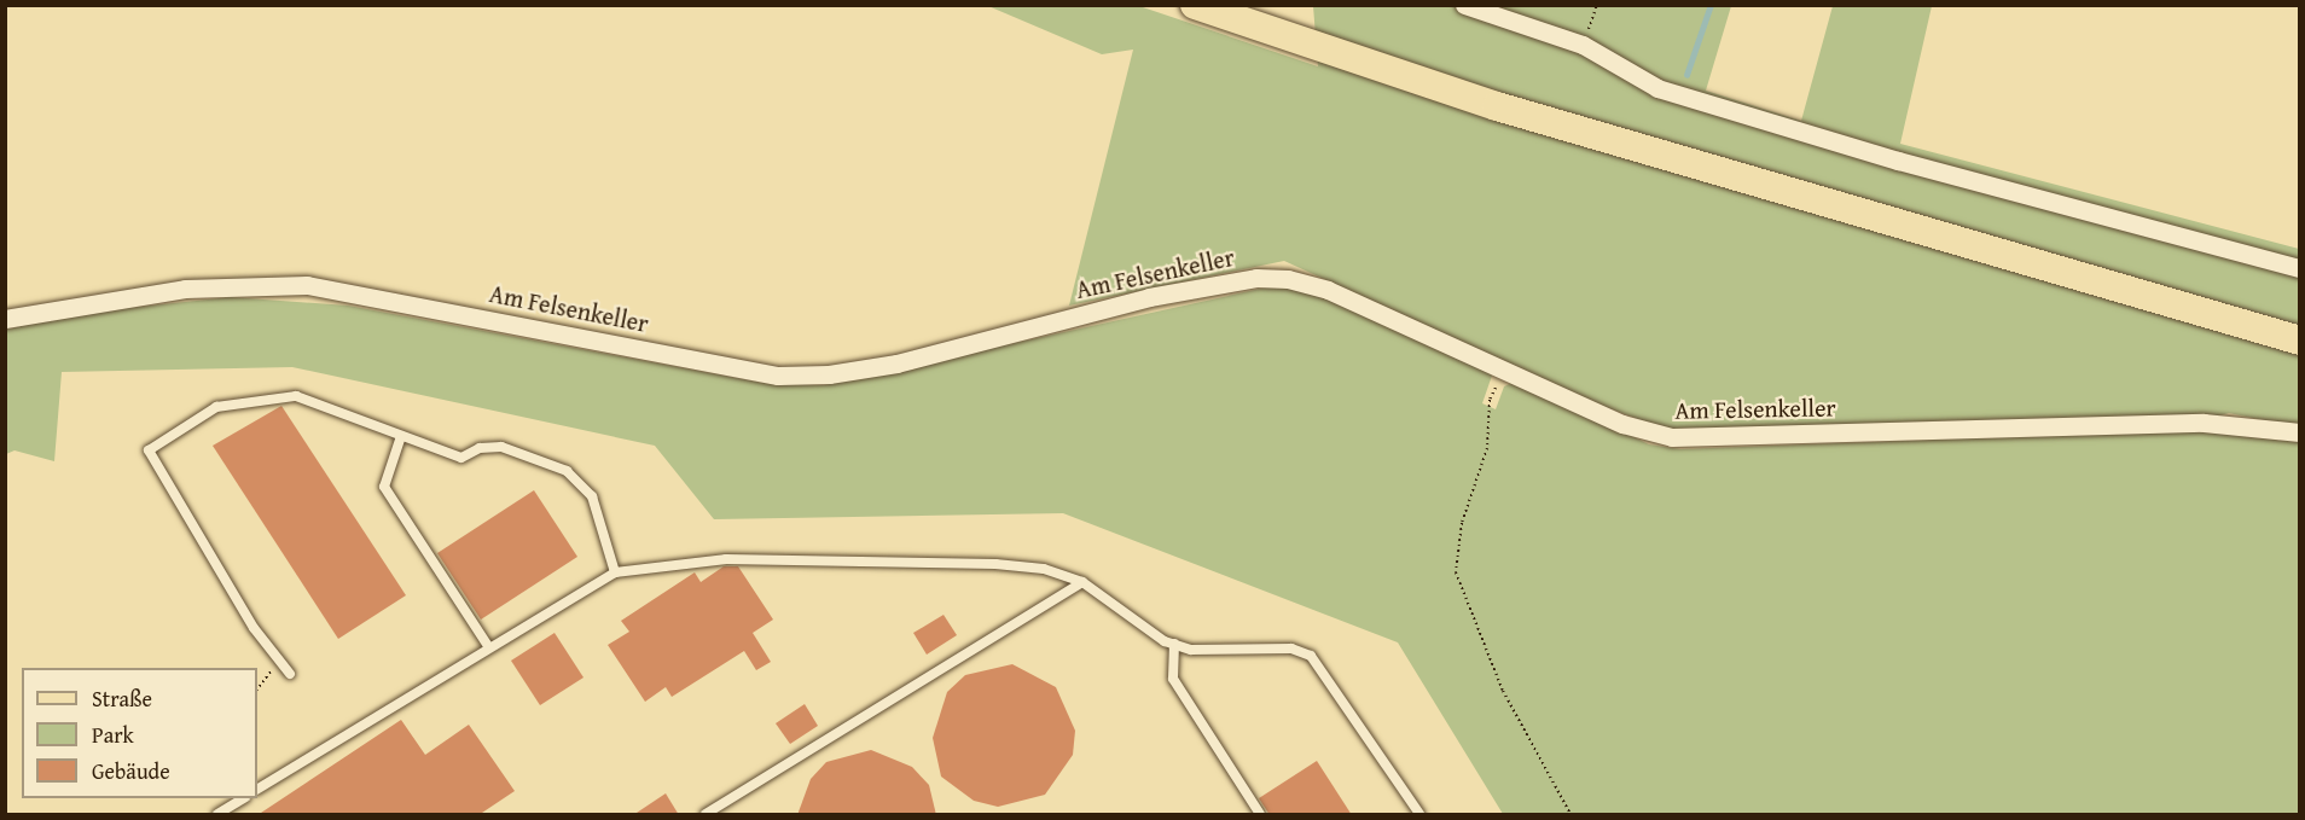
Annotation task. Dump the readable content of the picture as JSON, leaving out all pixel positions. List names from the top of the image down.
{
  "streets": {
    "street": ["Am Felsenkeller"]
  },
  "legend": ["Straße", "Park", "Gebäude"]
}
